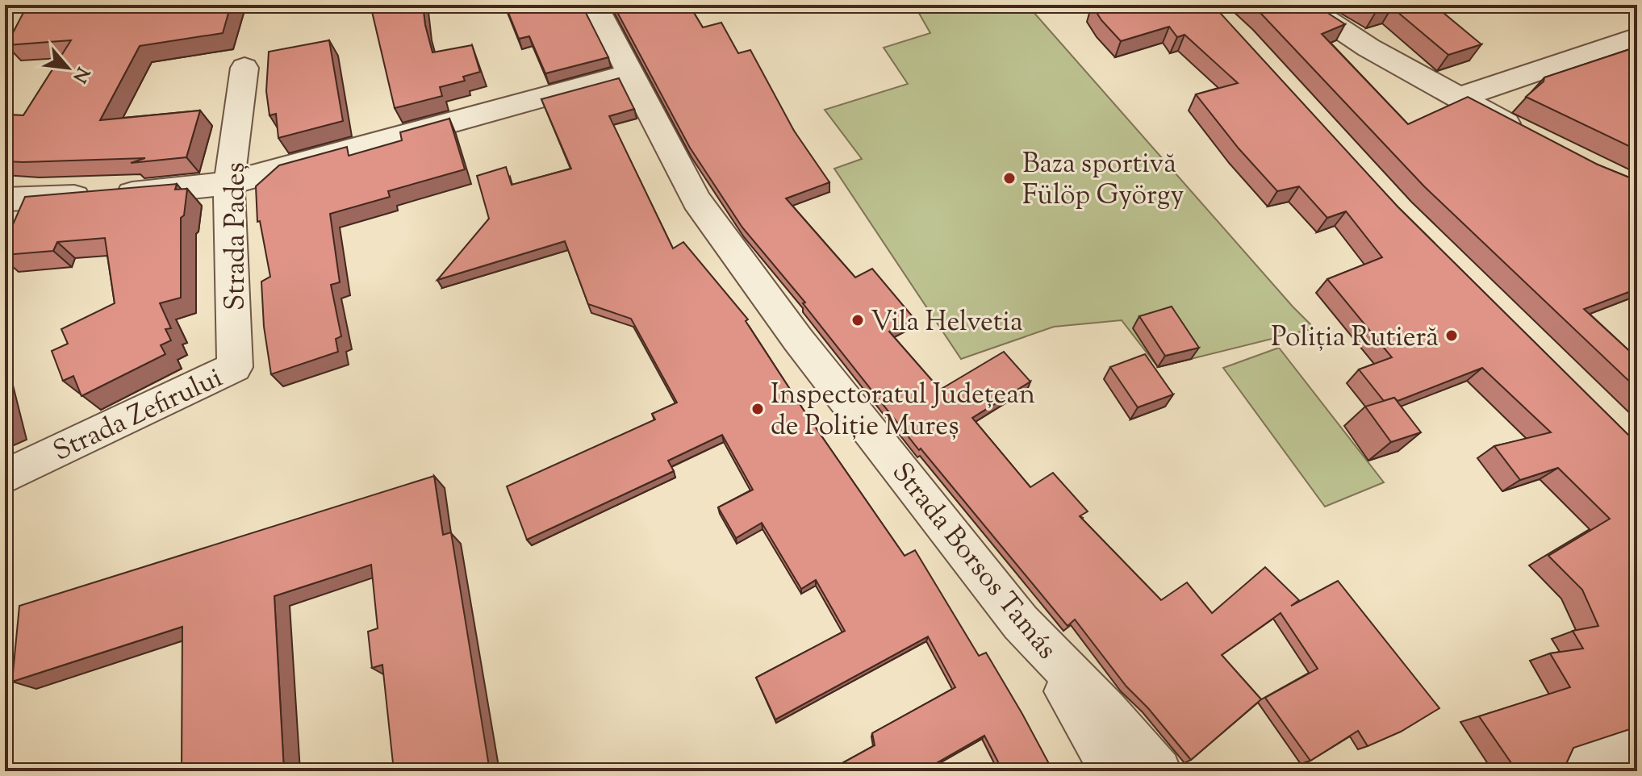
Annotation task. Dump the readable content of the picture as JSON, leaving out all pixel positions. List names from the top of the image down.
{
  "streets": {
    "street": ["Strada Padeș", "Strada Zefirului", "Strada Borsos Tamás"]
  },
  "crossings": [
    ["Strada Padeș", "Strada Zefirului"]
  ],
  "places": [
    "Baza sportivă Fülöp György",
    "Vila Helvetia",
    "Poliția Rutieră",
    "Inspectoratul Județean de Poliție Mureș"
  ],
  "north": "bottom right"
}
